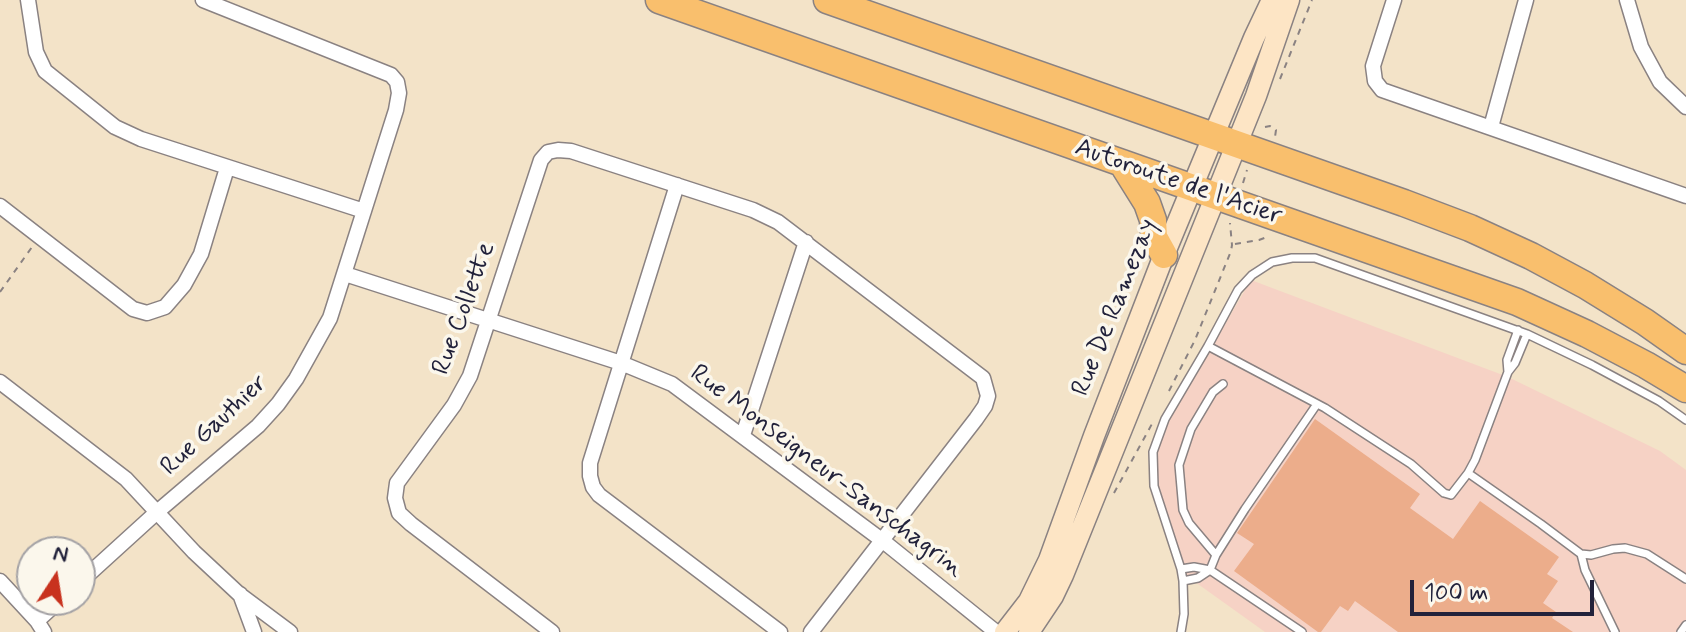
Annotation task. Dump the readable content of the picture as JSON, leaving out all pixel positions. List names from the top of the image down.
{
  "streets": {
    "highway": ["Autoroute de l'Acier"],
    "street": [
      "Rue De Ramezay",
      "Rue Collette",
      "Rue Gauthier",
      "Rue Monseigneur-Sanschagrin"
    ]
  },
  "crossings": [
    ["Autoroute de l'Acier", "Rue De Ramezay"],
    ["Rue Collette", "Rue Monseigneur-Sanschagrin"],
    ["Rue Gauthier", "Rue Monseigneur-Sanschagrin"]
  ],
  "scale_bar": "100 m",
  "north": "top"
}
